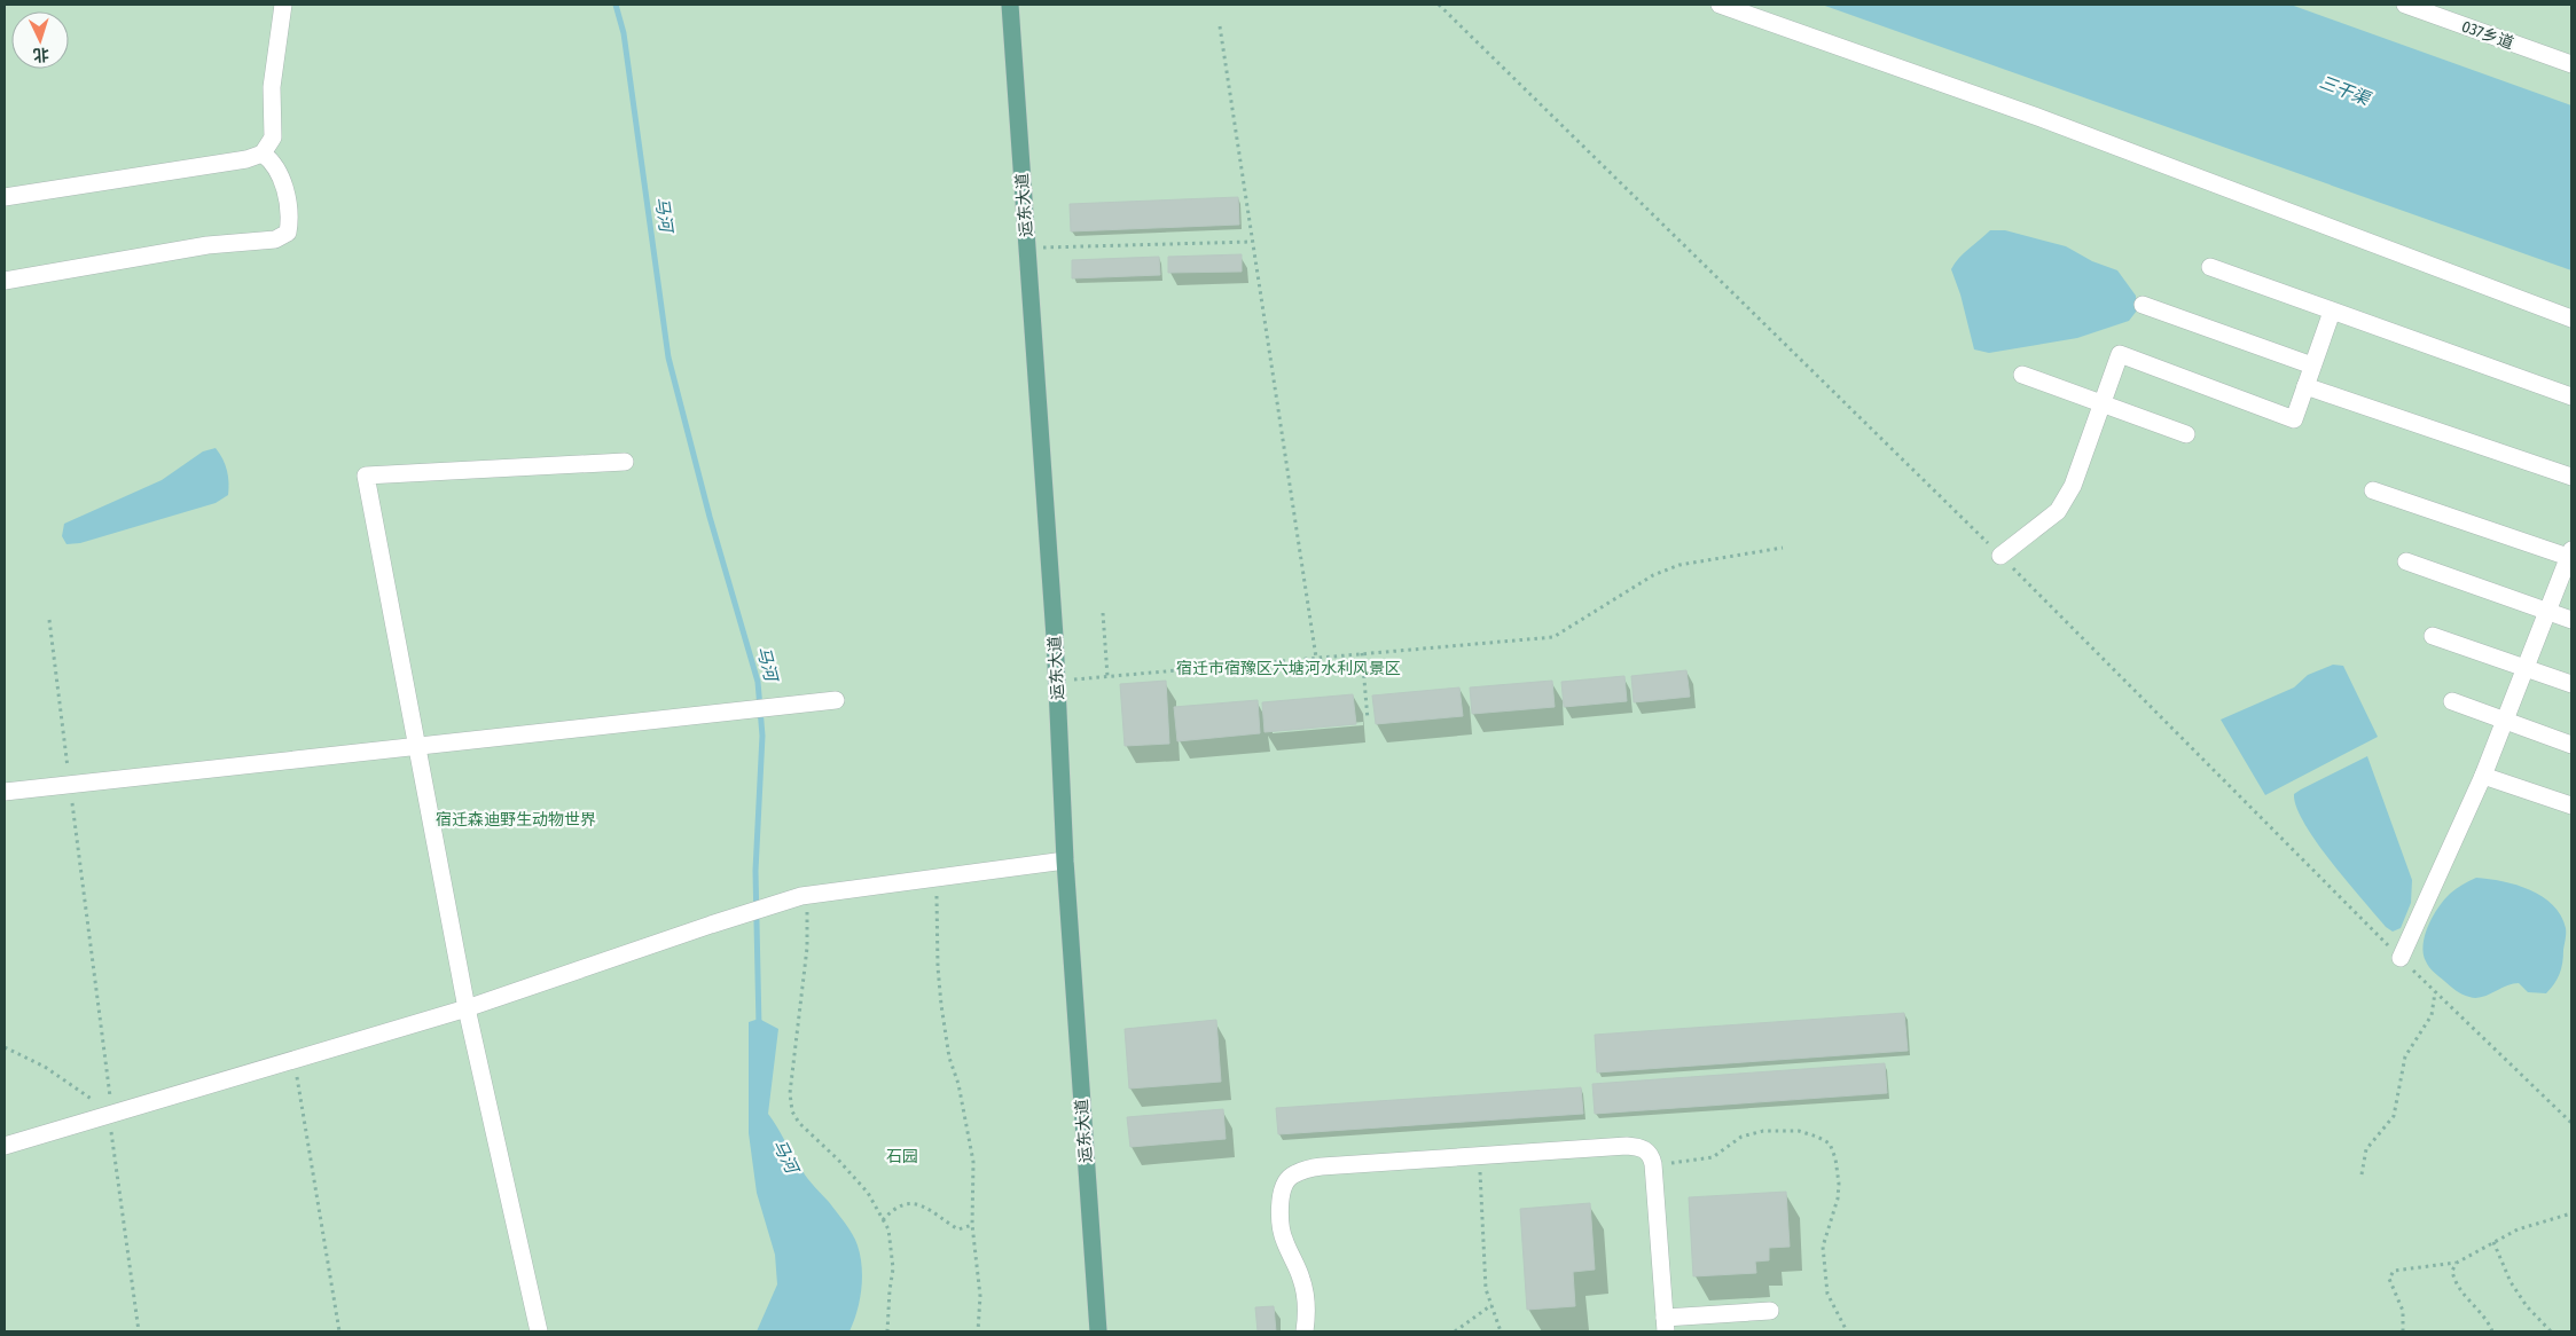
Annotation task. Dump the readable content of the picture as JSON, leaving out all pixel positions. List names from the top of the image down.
{
  "streets": {
    "main road": ["运东大道"],
    "street": ["037乡道"]
  },
  "water": ["三干渠", "马河"],
  "parks": ["宿迁市宿豫区六塘河水利风景区", "宿迁森迪野生动物世界", "石园"],
  "north": "bottom"
}
